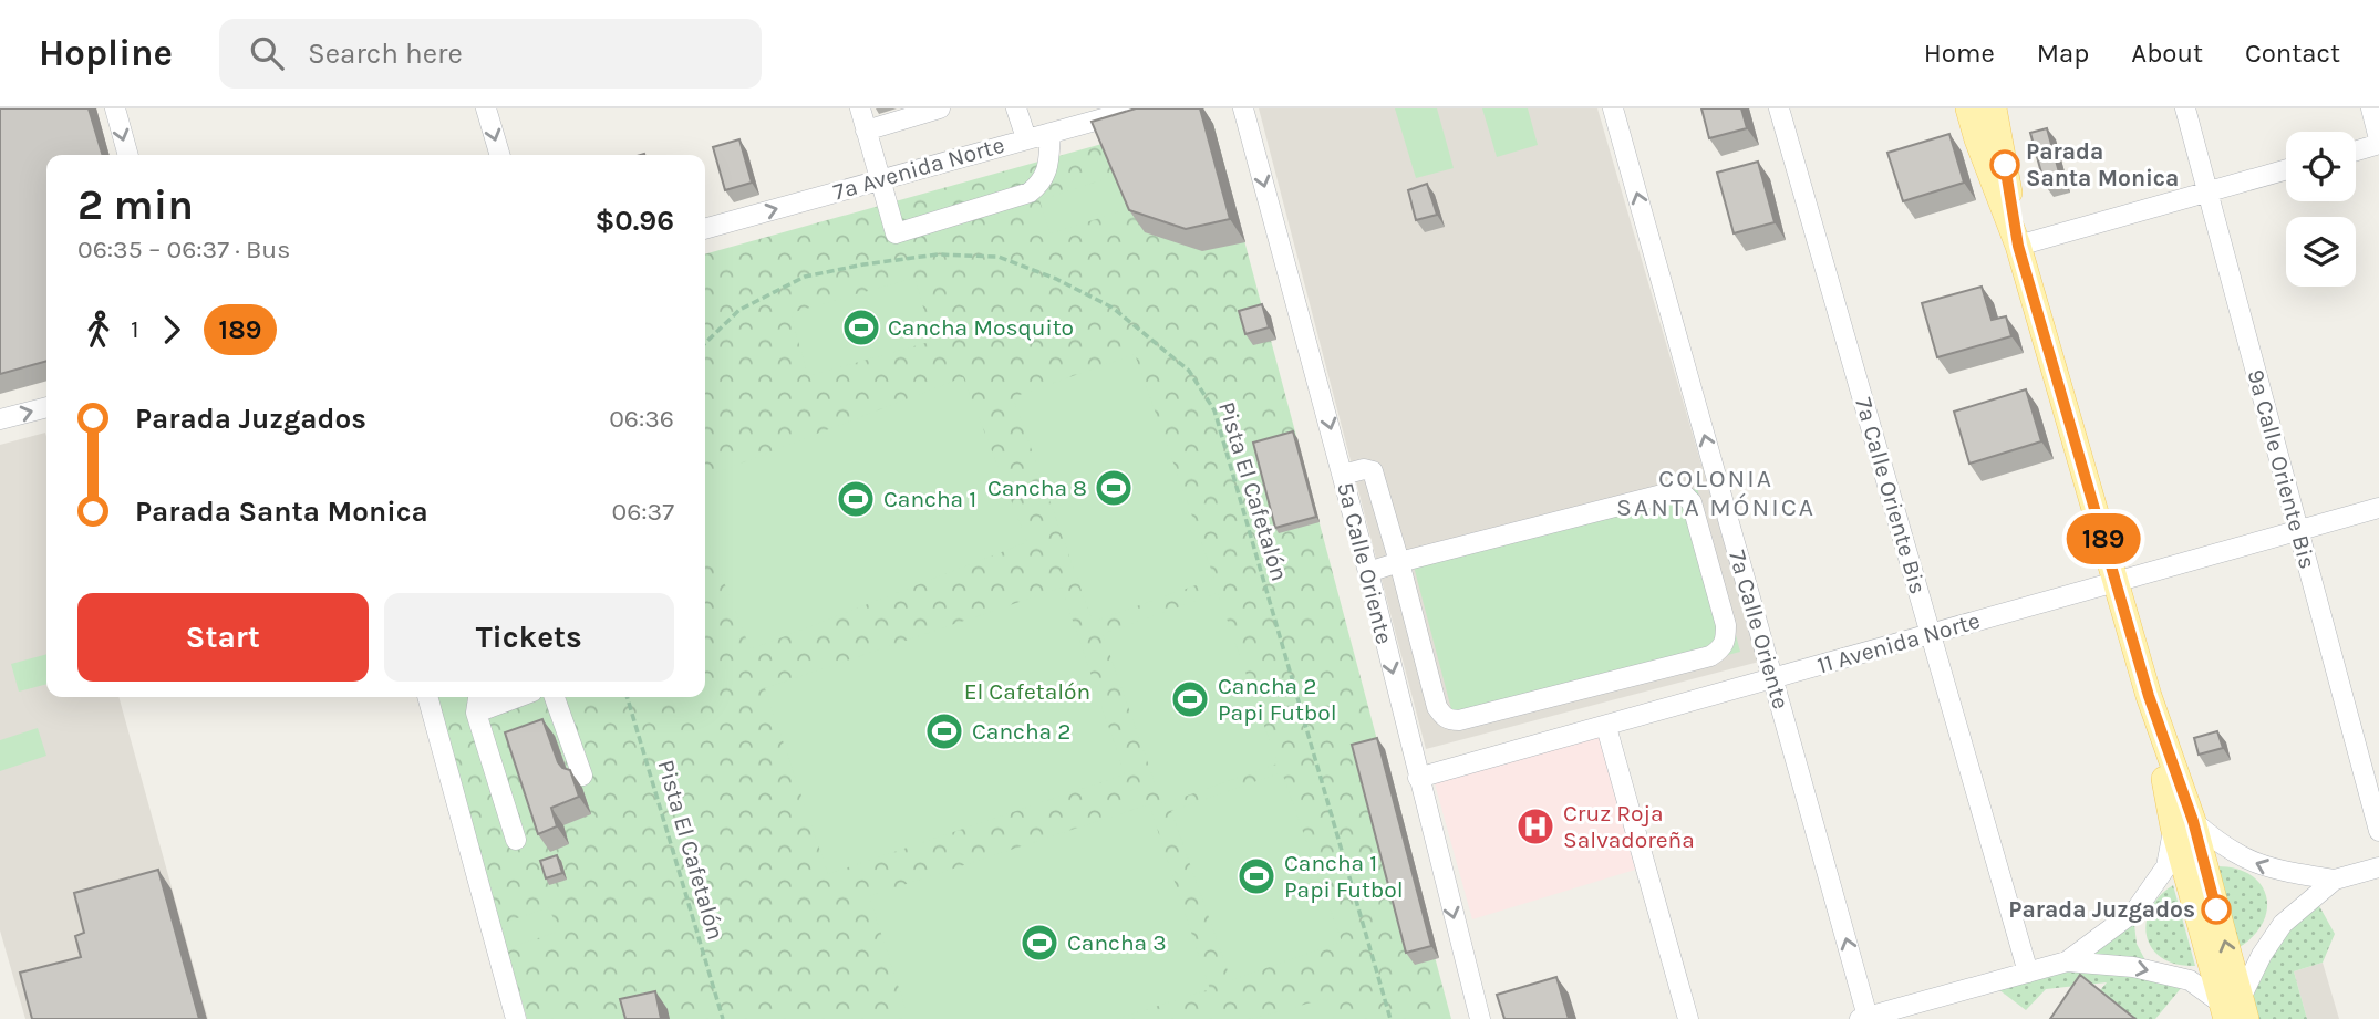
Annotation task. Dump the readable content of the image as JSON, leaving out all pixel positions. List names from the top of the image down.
{
  "streets": {
    "street": [
      "7a Avenida Norte",
      "9a Calle Oriente Bis",
      "7a Calle Oriente Bis",
      "5a Calle Oriente",
      "7a Calle Oriente",
      "11 Avenida Norte"
    ],
    "path": ["Pista El Cafetalón"]
  },
  "crossings": [
    ["9a Calle Oriente Bis", "11 Avenida Norte"],
    ["7a Calle Oriente Bis", "11 Avenida Norte"],
    ["5a Calle Oriente", "11 Avenida Norte"],
    ["7a Calle Oriente", "11 Avenida Norte"]
  ],
  "one_way": ["7a Avenida Norte", "5a Calle Oriente"],
  "districts": ["COLONIA SANTA MÓNICA"],
  "parks": ["El Cafetalón"],
  "places": {
    "other": ["Parada Santa Monica", "Parada Juzgados"],
    "sports": [
      "Cancha Mosquito",
      "Cancha 8",
      "Cancha 1",
      "Cancha 2 Papi Futbol",
      "Cancha 2",
      "Cancha 1 Papi Futbol",
      "Cancha 3"
    ],
    "hospital": ["Cruz Roja Salvadoreña"]
  },
  "lines": ["bus line 189"],
  "page": {
    "header": "Hopline",
    "search": "Search here",
    "nav": [
      "Home",
      "Map",
      "About",
      "Contact"
    ],
    "on_map": "189",
    "heading": ["2 min", "06:35 – 06:37 · Bus", "$0.96"],
    "legs": ["1", "189"],
    "list": [
      {
        "name": "Parada Juzgados",
        "value": "06:36"
      },
      {
        "name": "Parada Santa Monica",
        "value": "06:37"
      }
    ],
    "buttons": ["Start", "Tickets"]
  }
}
